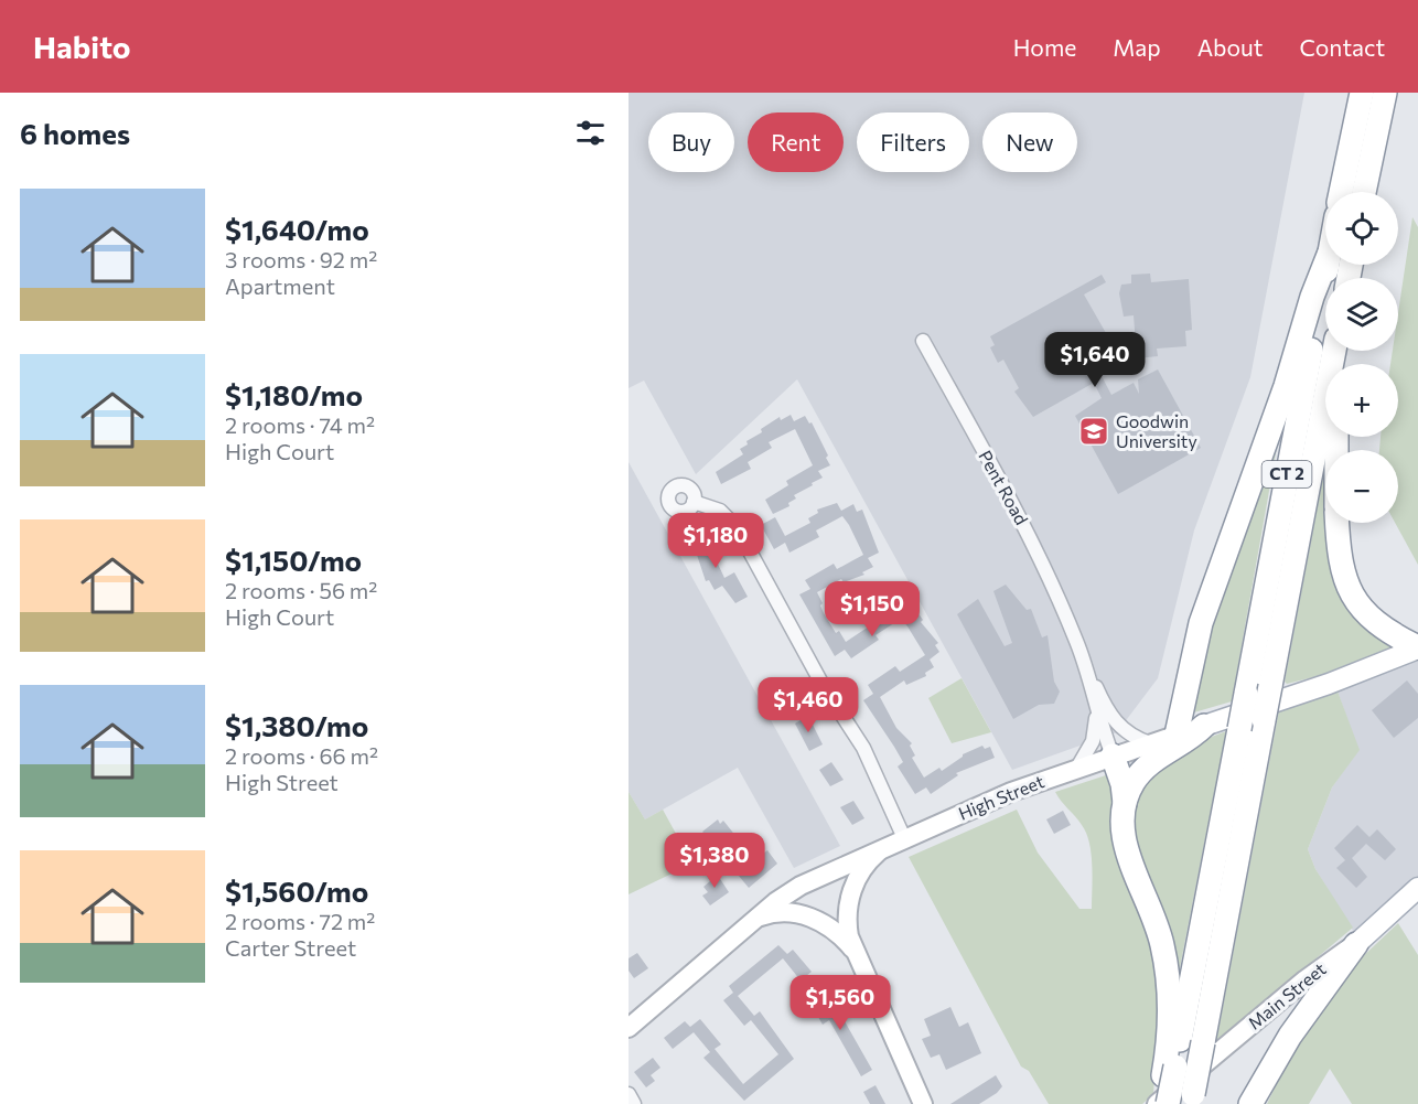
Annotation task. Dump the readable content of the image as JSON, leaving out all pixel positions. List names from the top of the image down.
{
  "streets": {
    "highway": ["CT 2"],
    "main road": ["High Street", "Main Street"],
    "street": ["Pent Road"]
  },
  "crossings": [
    ["Pent Road", "High Street"]
  ],
  "places": {
    "school or university": ["Goodwin University"]
  },
  "page": {
    "header": "Habito",
    "nav": [
      "Home",
      "Map",
      "About",
      "Contact"
    ],
    "heading": "6 homes",
    "chip": [
      "Buy",
      "Rent",
      "Filters",
      "New"
    ],
    "list": [
      {
        "name": "$1,640/mo",
        "note": "3 rooms · 92 m² · Apartment"
      },
      {
        "name": "$1,180/mo",
        "note": "2 rooms · 74 m² · High Court"
      },
      {
        "name": "$1,150/mo",
        "note": "2 rooms · 56 m² · High Court"
      },
      {
        "name": "$1,380/mo",
        "note": "2 rooms · 66 m² · High Street"
      },
      {
        "name": "$1,560/mo",
        "note": "2 rooms · 72 m² · Carter Street"
      }
    ],
    "map_buttons": ["+", "−"],
    "price": [
      "$1,640",
      "$1,180",
      "$1,150",
      "$1,460",
      "$1,380",
      "$1,560"
    ]
  }
}
